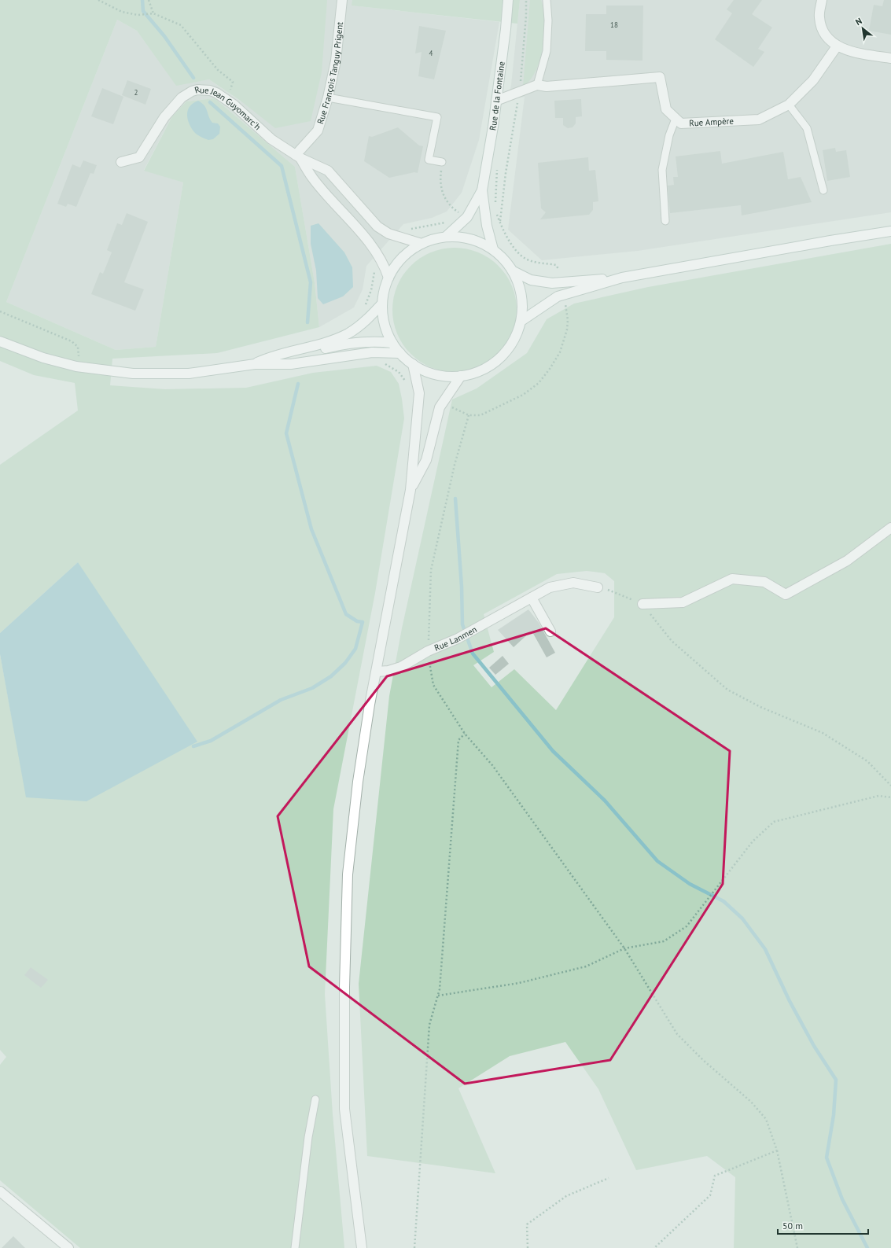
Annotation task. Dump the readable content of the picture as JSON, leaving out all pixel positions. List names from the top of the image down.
{
  "streets": {
    "street": [
      "Rue François Tanguy Prigent",
      "Rue de la Fontaine",
      "Rue Jean Guyomarc'h",
      "Rue Ampère",
      "Rue Lanmen"
    ]
  },
  "crossings": [
    ["Rue François Tanguy Prigent", "Rue Jean Guyomarc'h"]
  ],
  "house_numbers": ["18", "4", "2"],
  "scale_bar": "50 m",
  "north": "top left"
}
